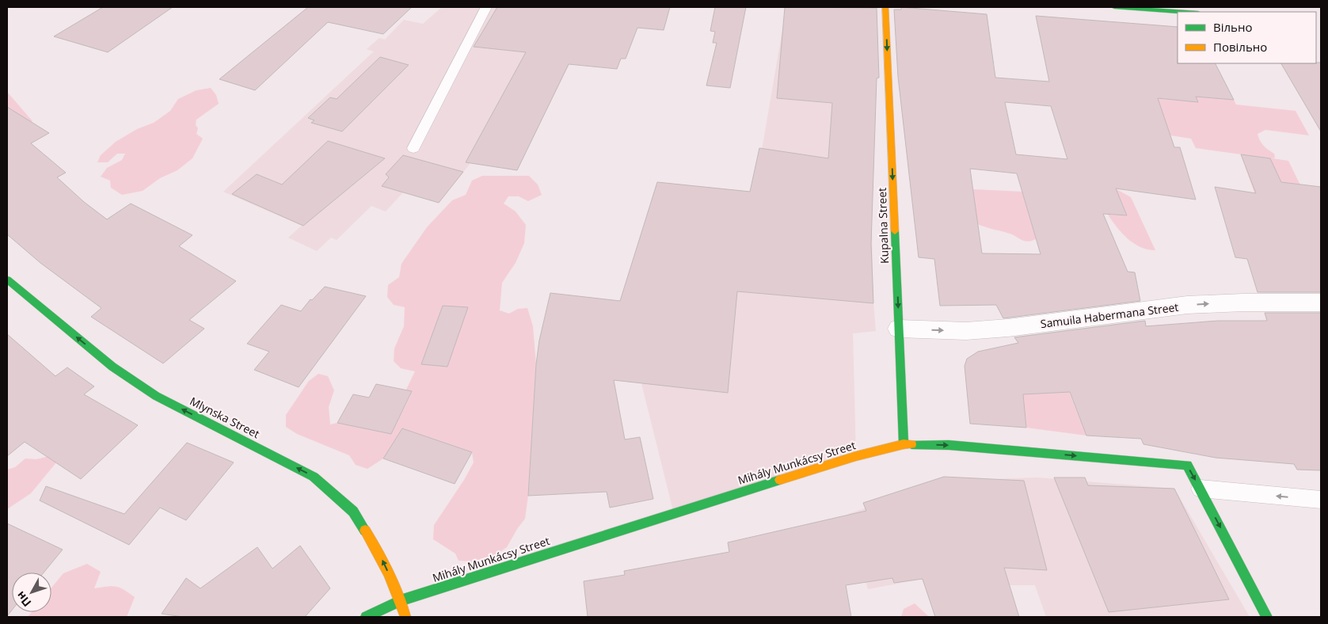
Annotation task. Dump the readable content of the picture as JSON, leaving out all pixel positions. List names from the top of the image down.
{
  "streets": {
    "street": [
      "Kupalna Street",
      "Samuila Habermana Street",
      "Mlynska Street",
      "Mihály Munkácsy Street"
    ]
  },
  "crossings": [
    ["Kupalna Street", "Samuila Habermana Street"],
    ["Kupalna Street", "Mihály Munkácsy Street"],
    ["Mlynska Street", "Mihály Munkácsy Street"]
  ],
  "one_way": ["Kupalna Street", "Samuila Habermana Street", "Mlynska Street"],
  "legend": ["Вільно", "Повільно"],
  "north": "bottom left"
}
